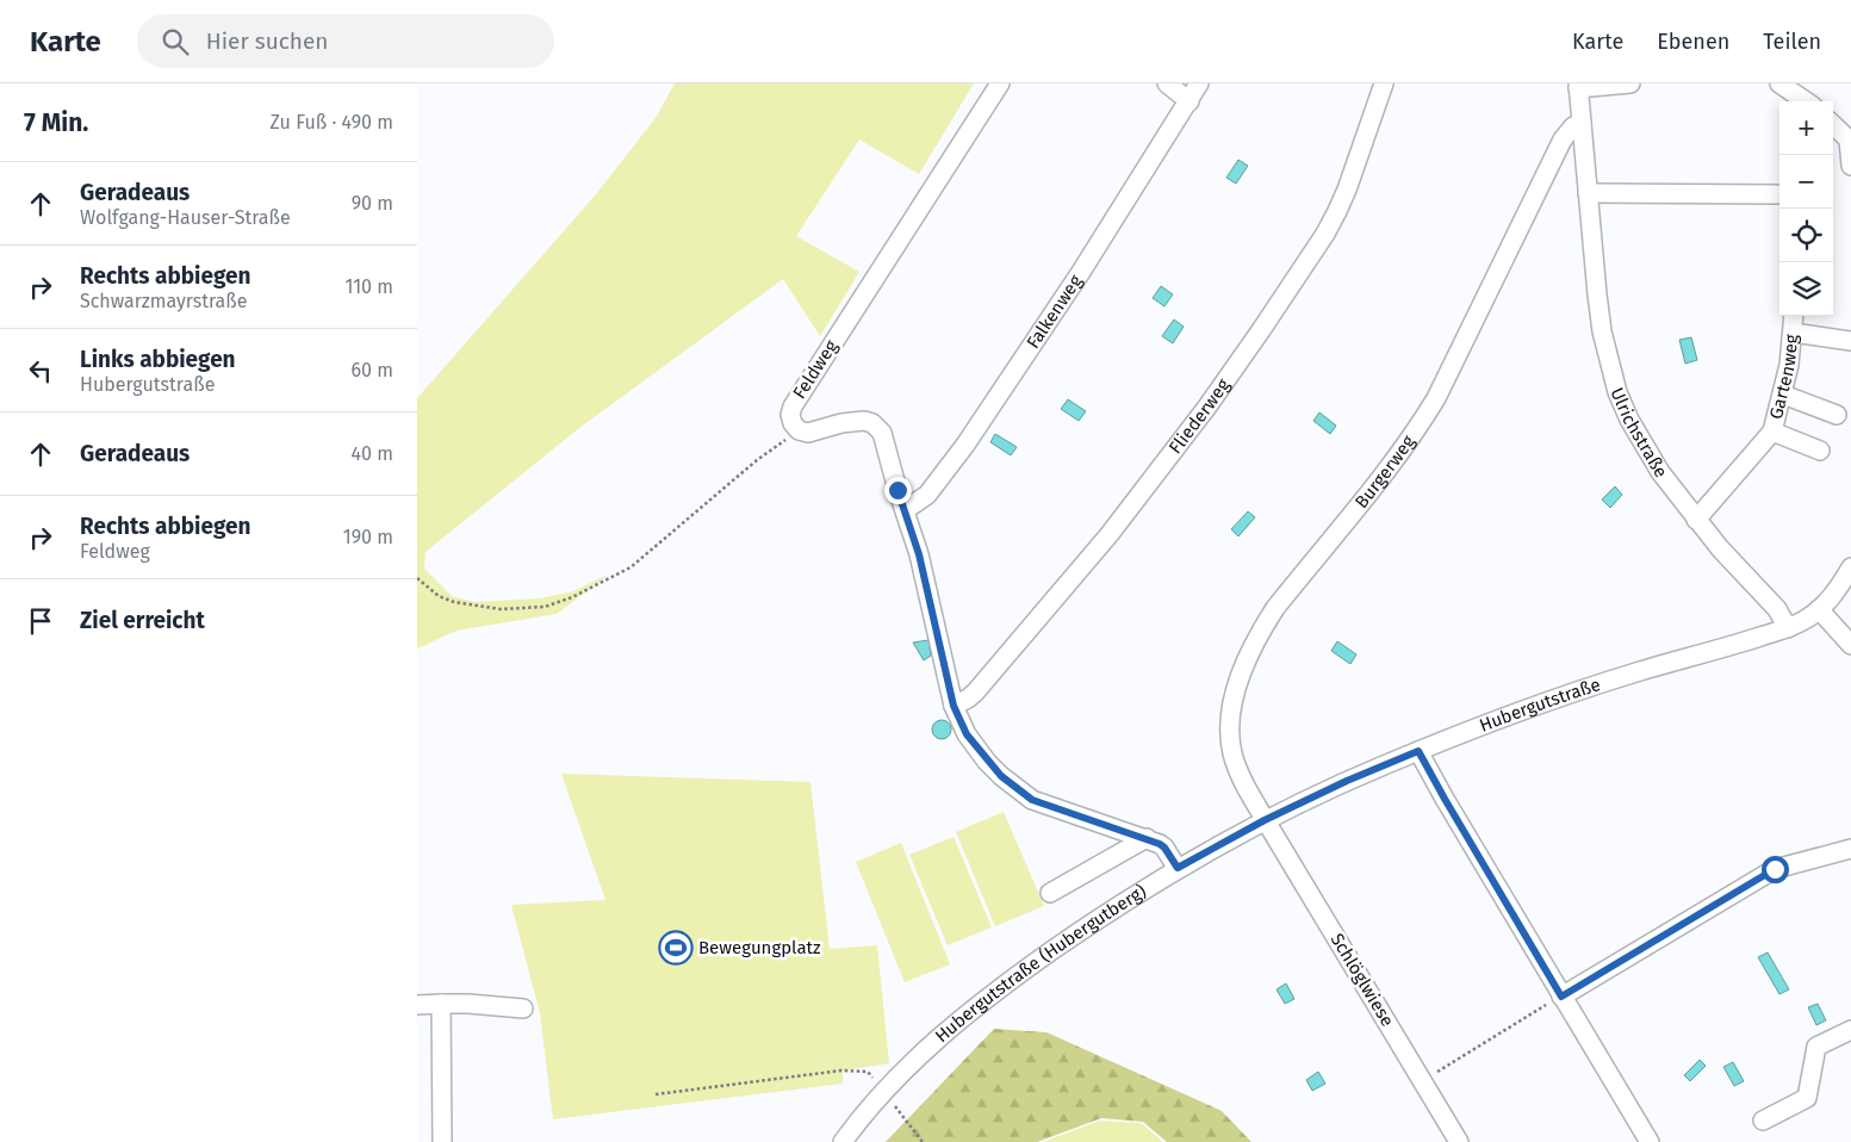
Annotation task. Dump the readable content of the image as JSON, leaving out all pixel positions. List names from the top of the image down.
{
  "streets": {
    "street": [
      "Falkenweg",
      "Feldweg",
      "Gartenweg",
      "Fliederweg",
      "Ulrichstraße",
      "Burgerweg",
      "Hubergutstraße",
      "Hubergutstraße (Hubergutberg)",
      "Schlöglwiese"
    ]
  },
  "crossings": [
    ["Gartenweg", "Ulrichstraße"],
    ["Ulrichstraße", "Burgerweg"],
    ["Ulrichstraße", "Hubergutstraße"],
    ["Burgerweg", "Hubergutstraße"],
    ["Burgerweg", "Hubergutstraße (Hubergutberg)"],
    ["Burgerweg", "Schlöglwiese"],
    ["Hubergutstraße", "Hubergutstraße (Hubergutberg)"],
    ["Hubergutstraße", "Schlöglwiese"],
    ["Hubergutstraße (Hubergutberg)", "Schlöglwiese"]
  ],
  "places": {
    "sports": ["Bewegungplatz"]
  },
  "page": {
    "header": "Karte",
    "search": "Hier suchen",
    "nav": ["Karte", "Ebenen", "Teilen"],
    "heading": ["7 Min.", "Zu Fuß · 490 m"],
    "map_buttons": ["+", "−"],
    "list": [
      ["Geradeaus", "Wolfgang-Hauser-Straße", "90 m"],
      ["Rechts abbiegen", "Schwarzmayrstraße", "110 m"],
      ["Links abbiegen", "Hubergutstraße", "60 m"],
      ["Geradeaus", "40 m"],
      ["Rechts abbiegen", "Feldweg", "190 m"],
      "Ziel erreicht"
    ]
  }
}
